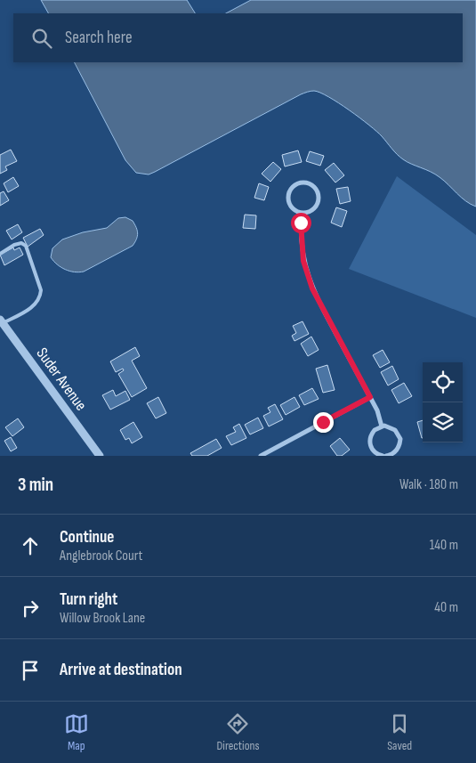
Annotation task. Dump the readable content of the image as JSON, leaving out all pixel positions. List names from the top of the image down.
{
  "streets": {
    "street": ["Suder Avenue"]
  },
  "page": {
    "search": "Search here",
    "heading": ["3 min", "Walk · 180 m"],
    "list": [
      ["Continue", "Anglebrook Court", "140 m"],
      ["Turn right", "Willow Brook Lane", "40 m"],
      "Arrive at destination"
    ],
    "nav": ["Map", "Directions", "Saved"]
  }
}
